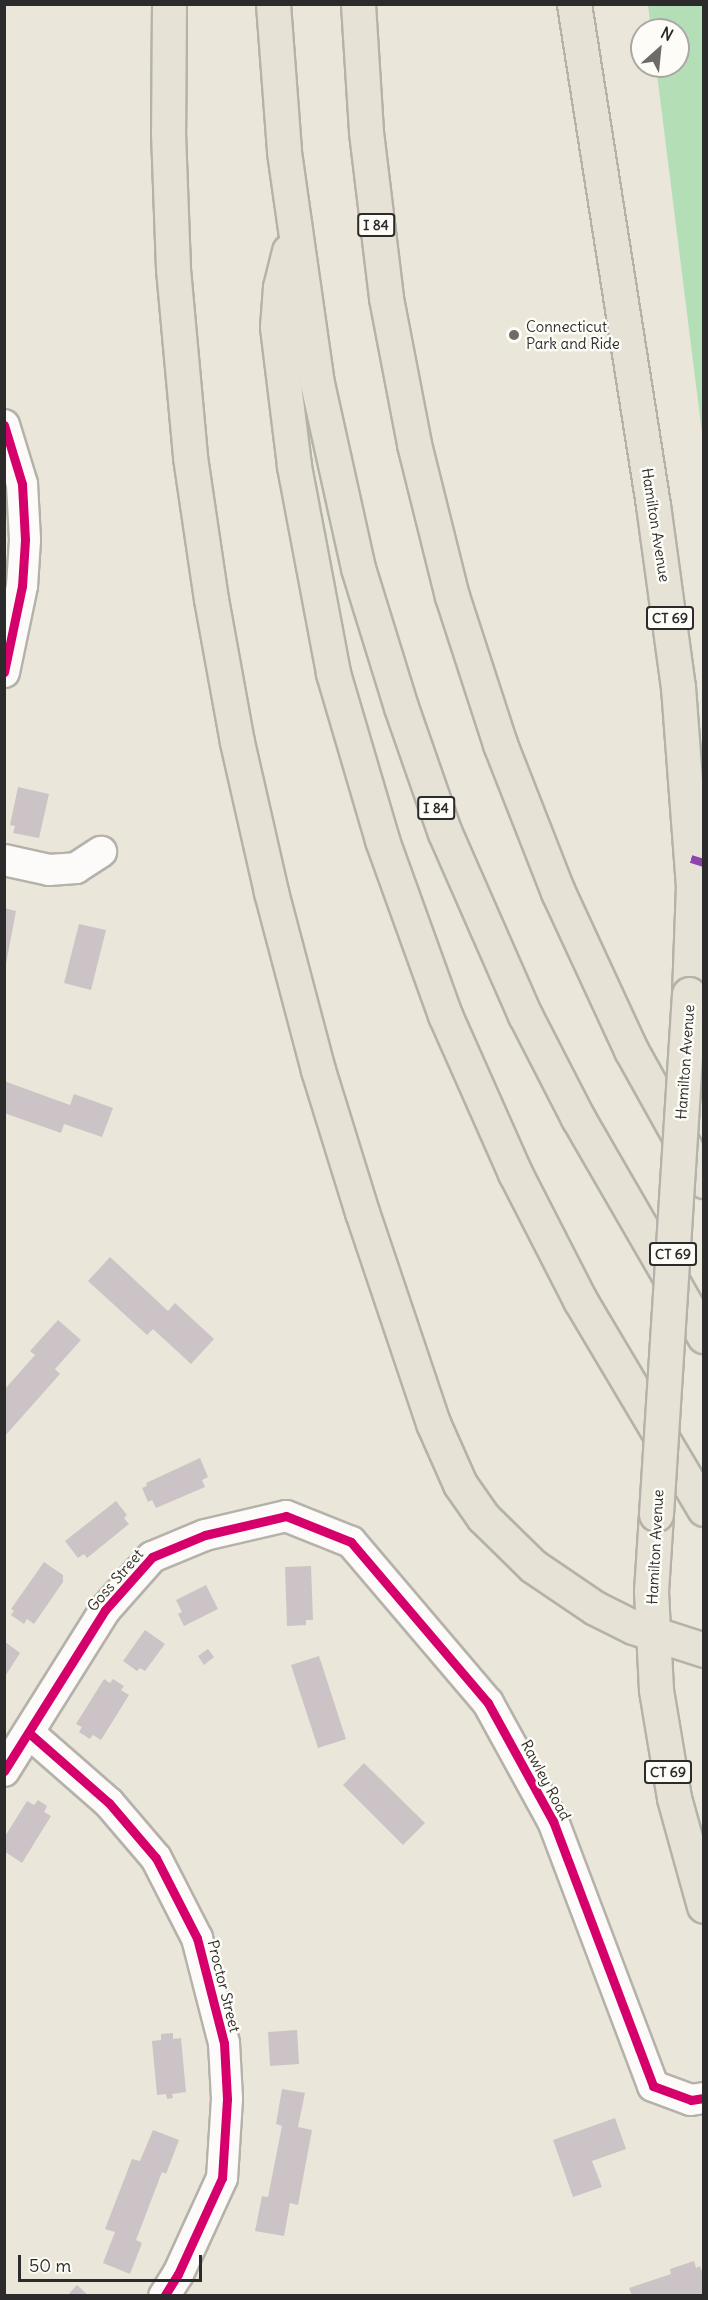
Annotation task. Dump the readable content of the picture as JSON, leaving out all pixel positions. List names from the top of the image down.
{
  "streets": {
    "main road": ["I 84", "Hamilton Avenue", "CT 69"],
    "street": ["Goss Street", "Rawley Road", "Proctor Street"]
  },
  "crossings": [
    ["Goss Street", "Rawley Road"],
    ["Goss Street", "Proctor Street"]
  ],
  "places": ["Connecticut Park and Ride"],
  "scale_bar": "50 m",
  "north": "top right"
}
